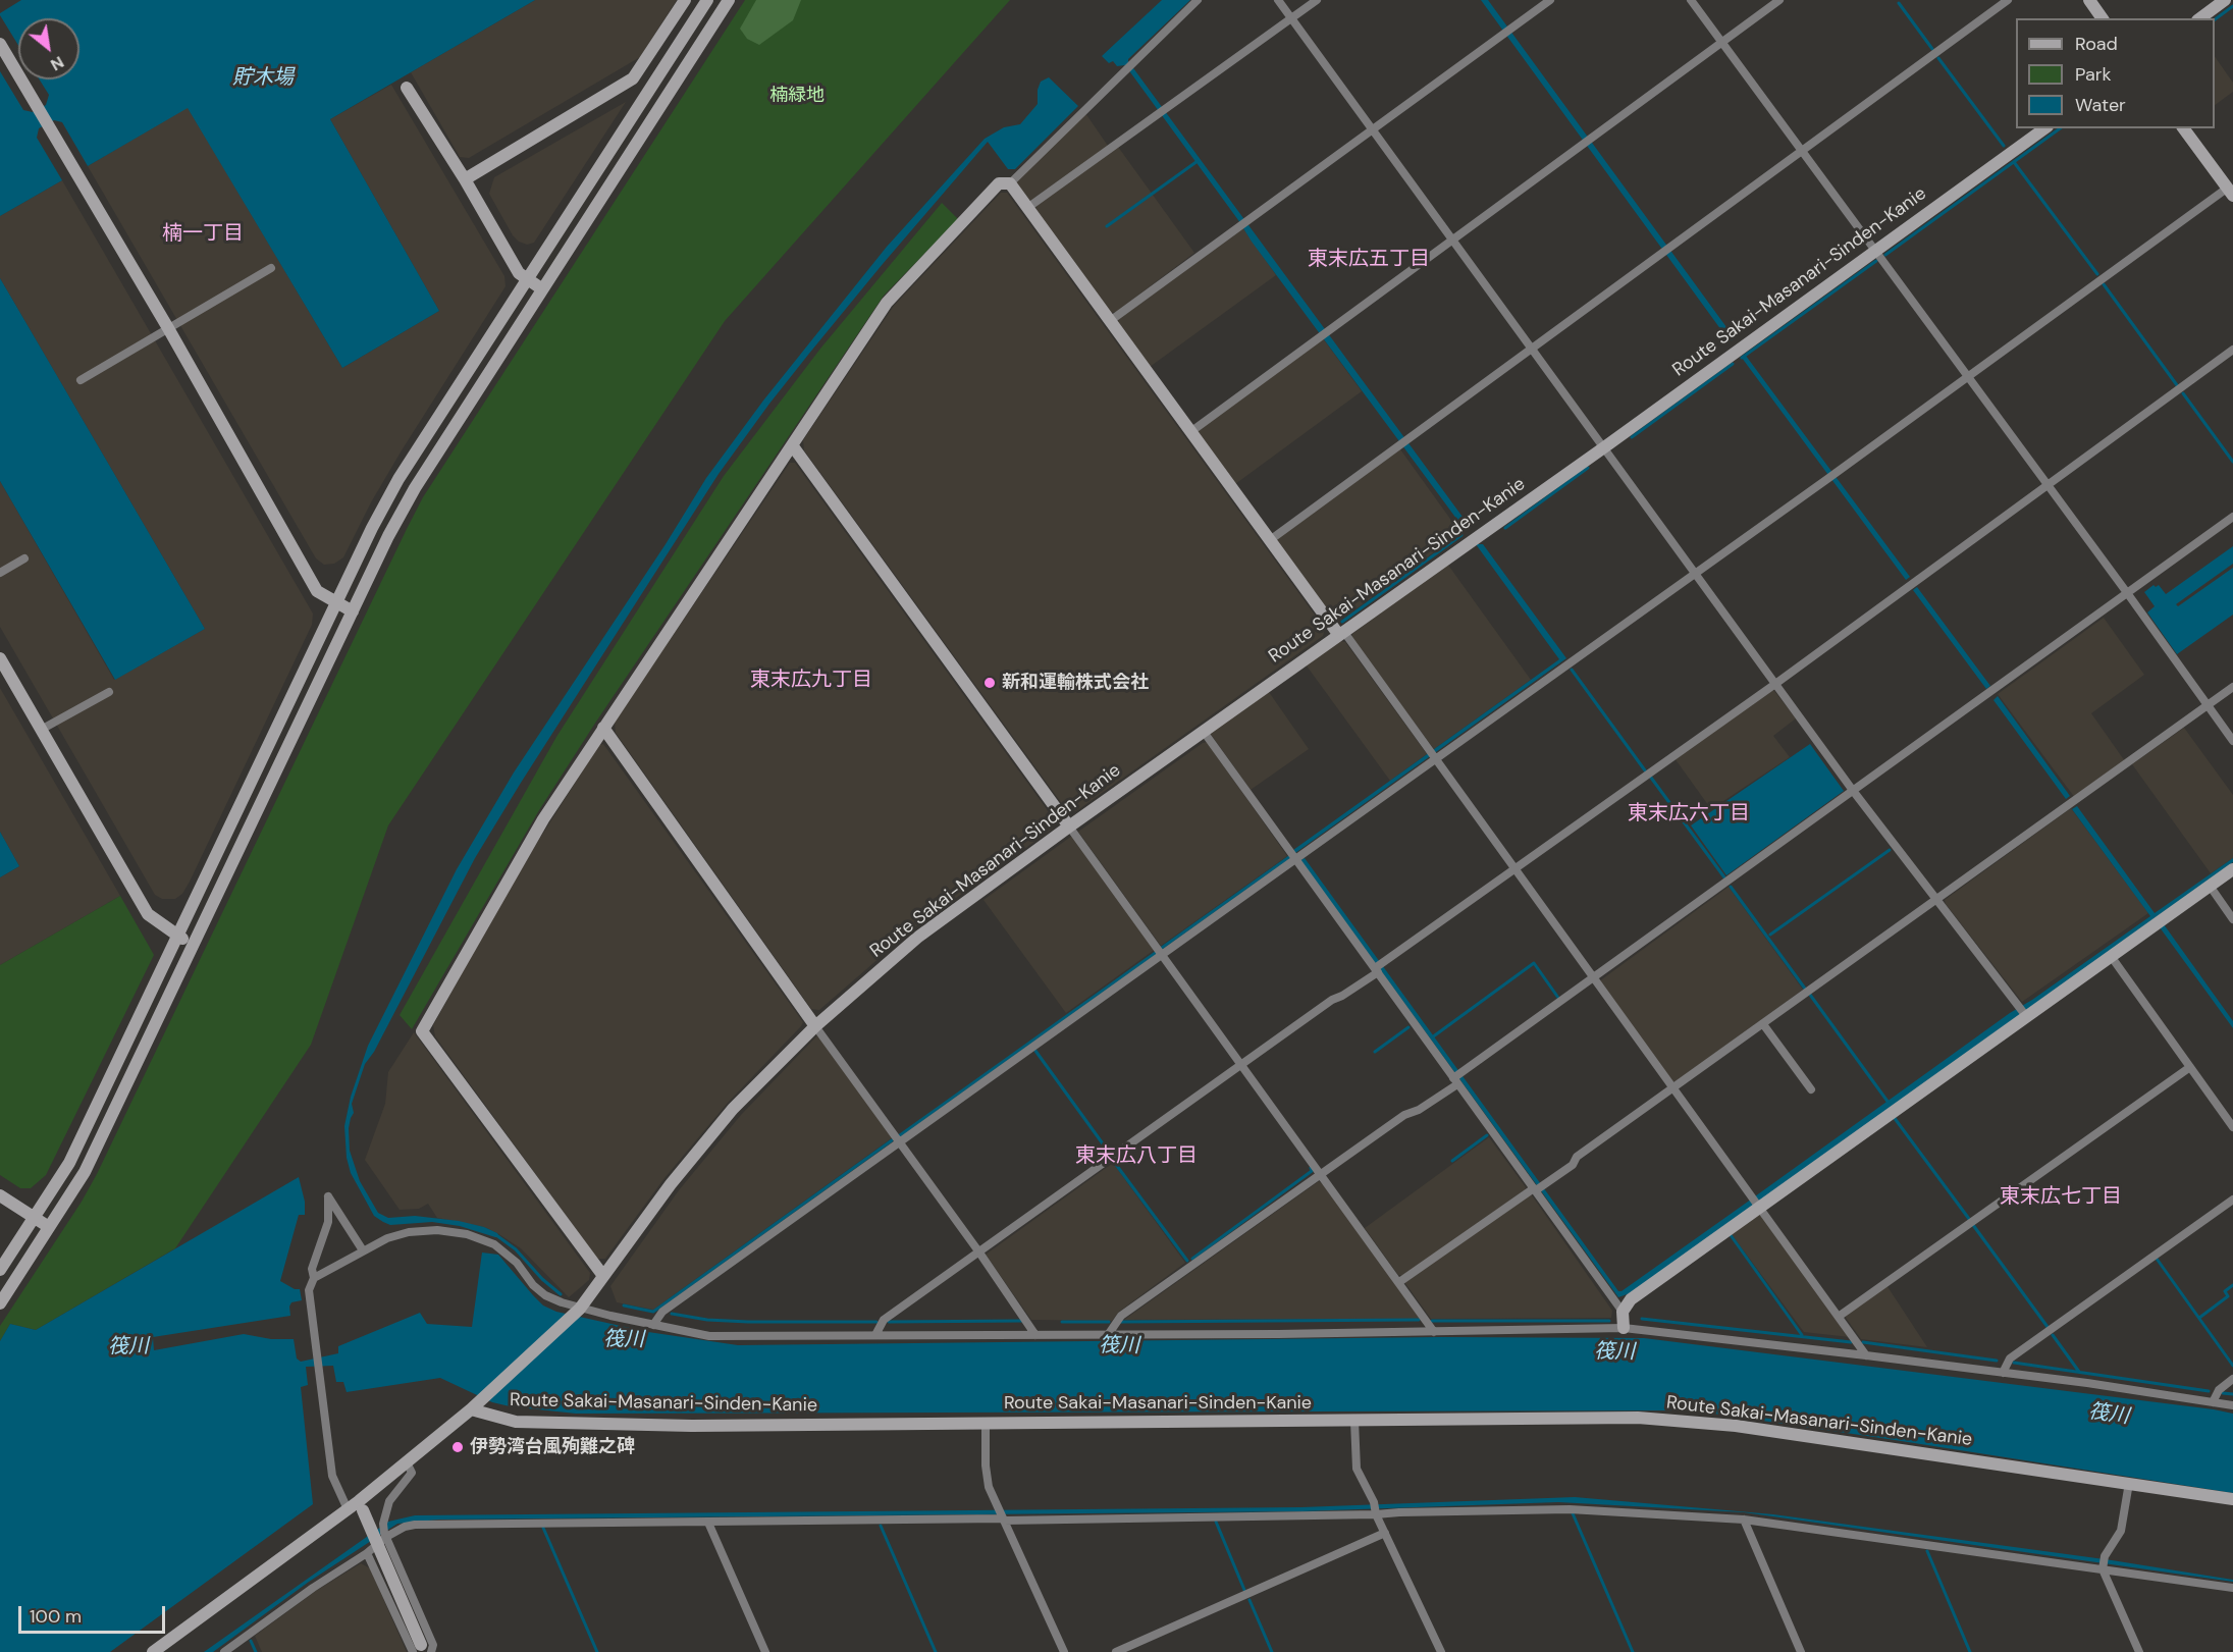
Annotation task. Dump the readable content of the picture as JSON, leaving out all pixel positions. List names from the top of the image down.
{
  "streets": {
    "street": ["Route Sakai-Masanari-Sinden-Kanie"]
  },
  "districts": [
    "楠一丁目",
    "東末広五丁目",
    "東末広九丁目",
    "東末広六丁目",
    "東末広八丁目",
    "東末広七丁目"
  ],
  "water": ["貯木場", "筏川"],
  "parks": ["楠緑地"],
  "places": ["新和運輸株式会社", "伊勢湾台風殉難之碑"],
  "legend": ["Road", "Park", "Water"],
  "scale_bar": "100 m",
  "north": "bottom right"
}
